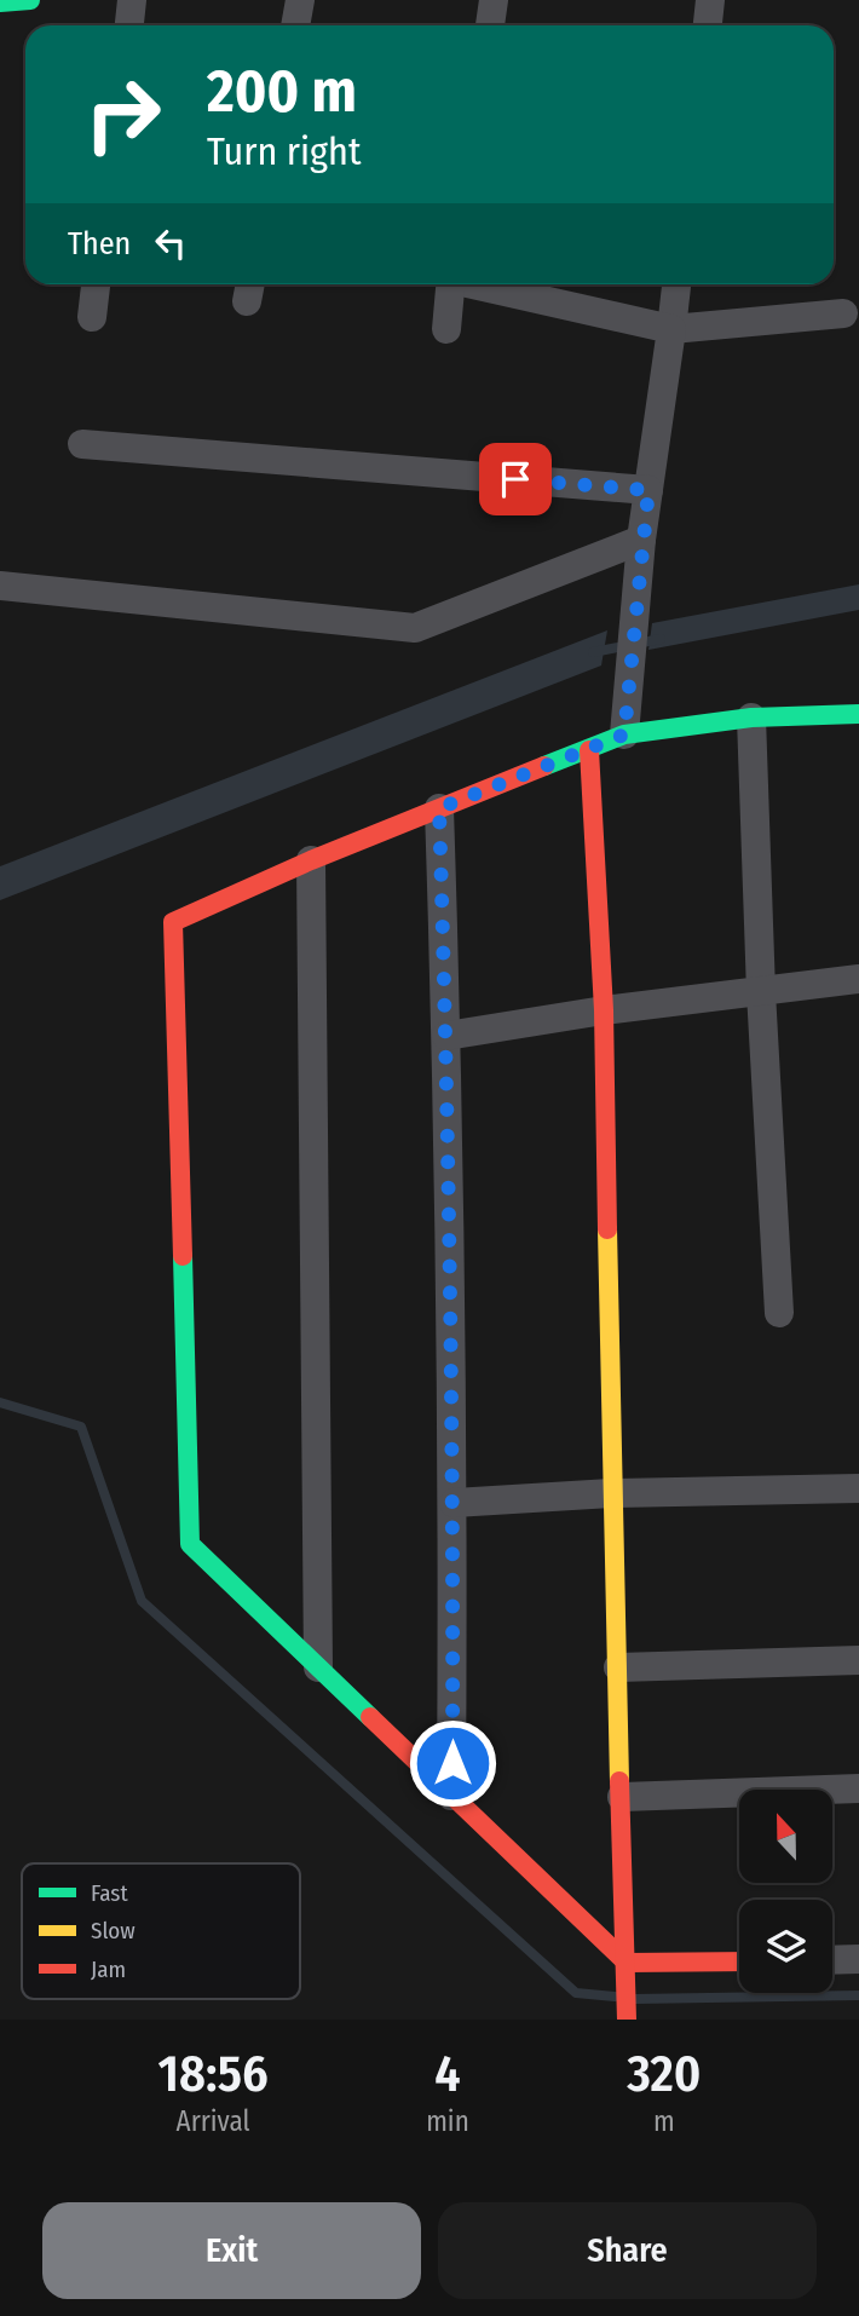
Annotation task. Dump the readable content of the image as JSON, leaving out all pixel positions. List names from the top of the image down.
{
  "legend": ["Fast", "Slow", "Jam"],
  "north": "top",
  "page": {
    "turn": ["200 m", "Turn right"],
    "then": "Then",
    "eta": [
      "18:56",
      "Arrival",
      "4",
      "min",
      "320",
      "m"
    ],
    "buttons": ["Exit", "Share"]
  }
}
